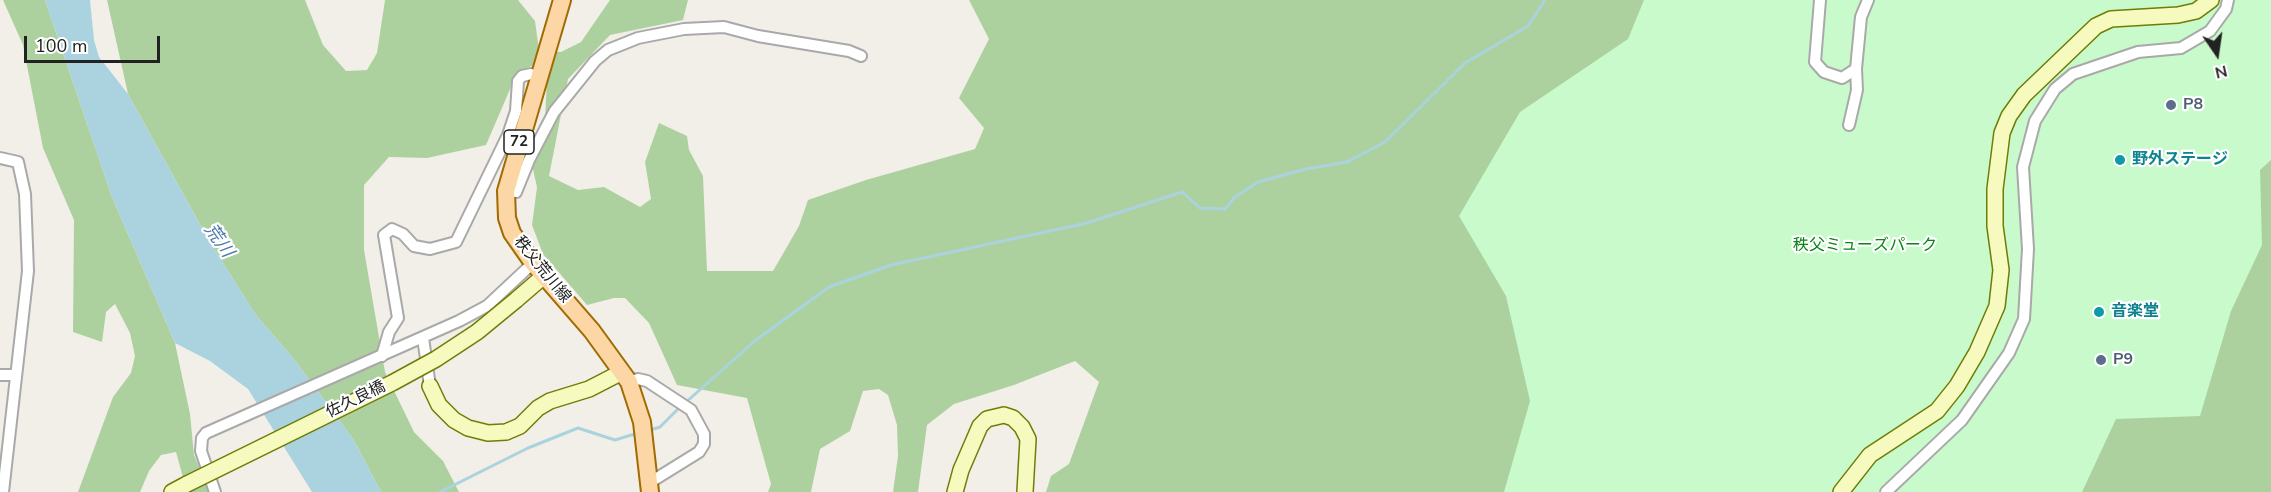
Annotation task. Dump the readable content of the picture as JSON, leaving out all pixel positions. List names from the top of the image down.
{
  "streets": {
    "main road": ["72", "秩父荒川線"],
    "street": ["佐久良橋"]
  },
  "crossings": [
    ["秩父荒川線", "佐久良橋"]
  ],
  "water": ["荒川"],
  "parks": ["秩父ミューズパーク"],
  "places": [
    "P8",
    "野外ステージ",
    "音楽堂",
    "P9"
  ],
  "scale_bar": "100 m",
  "north": "bottom"
}
